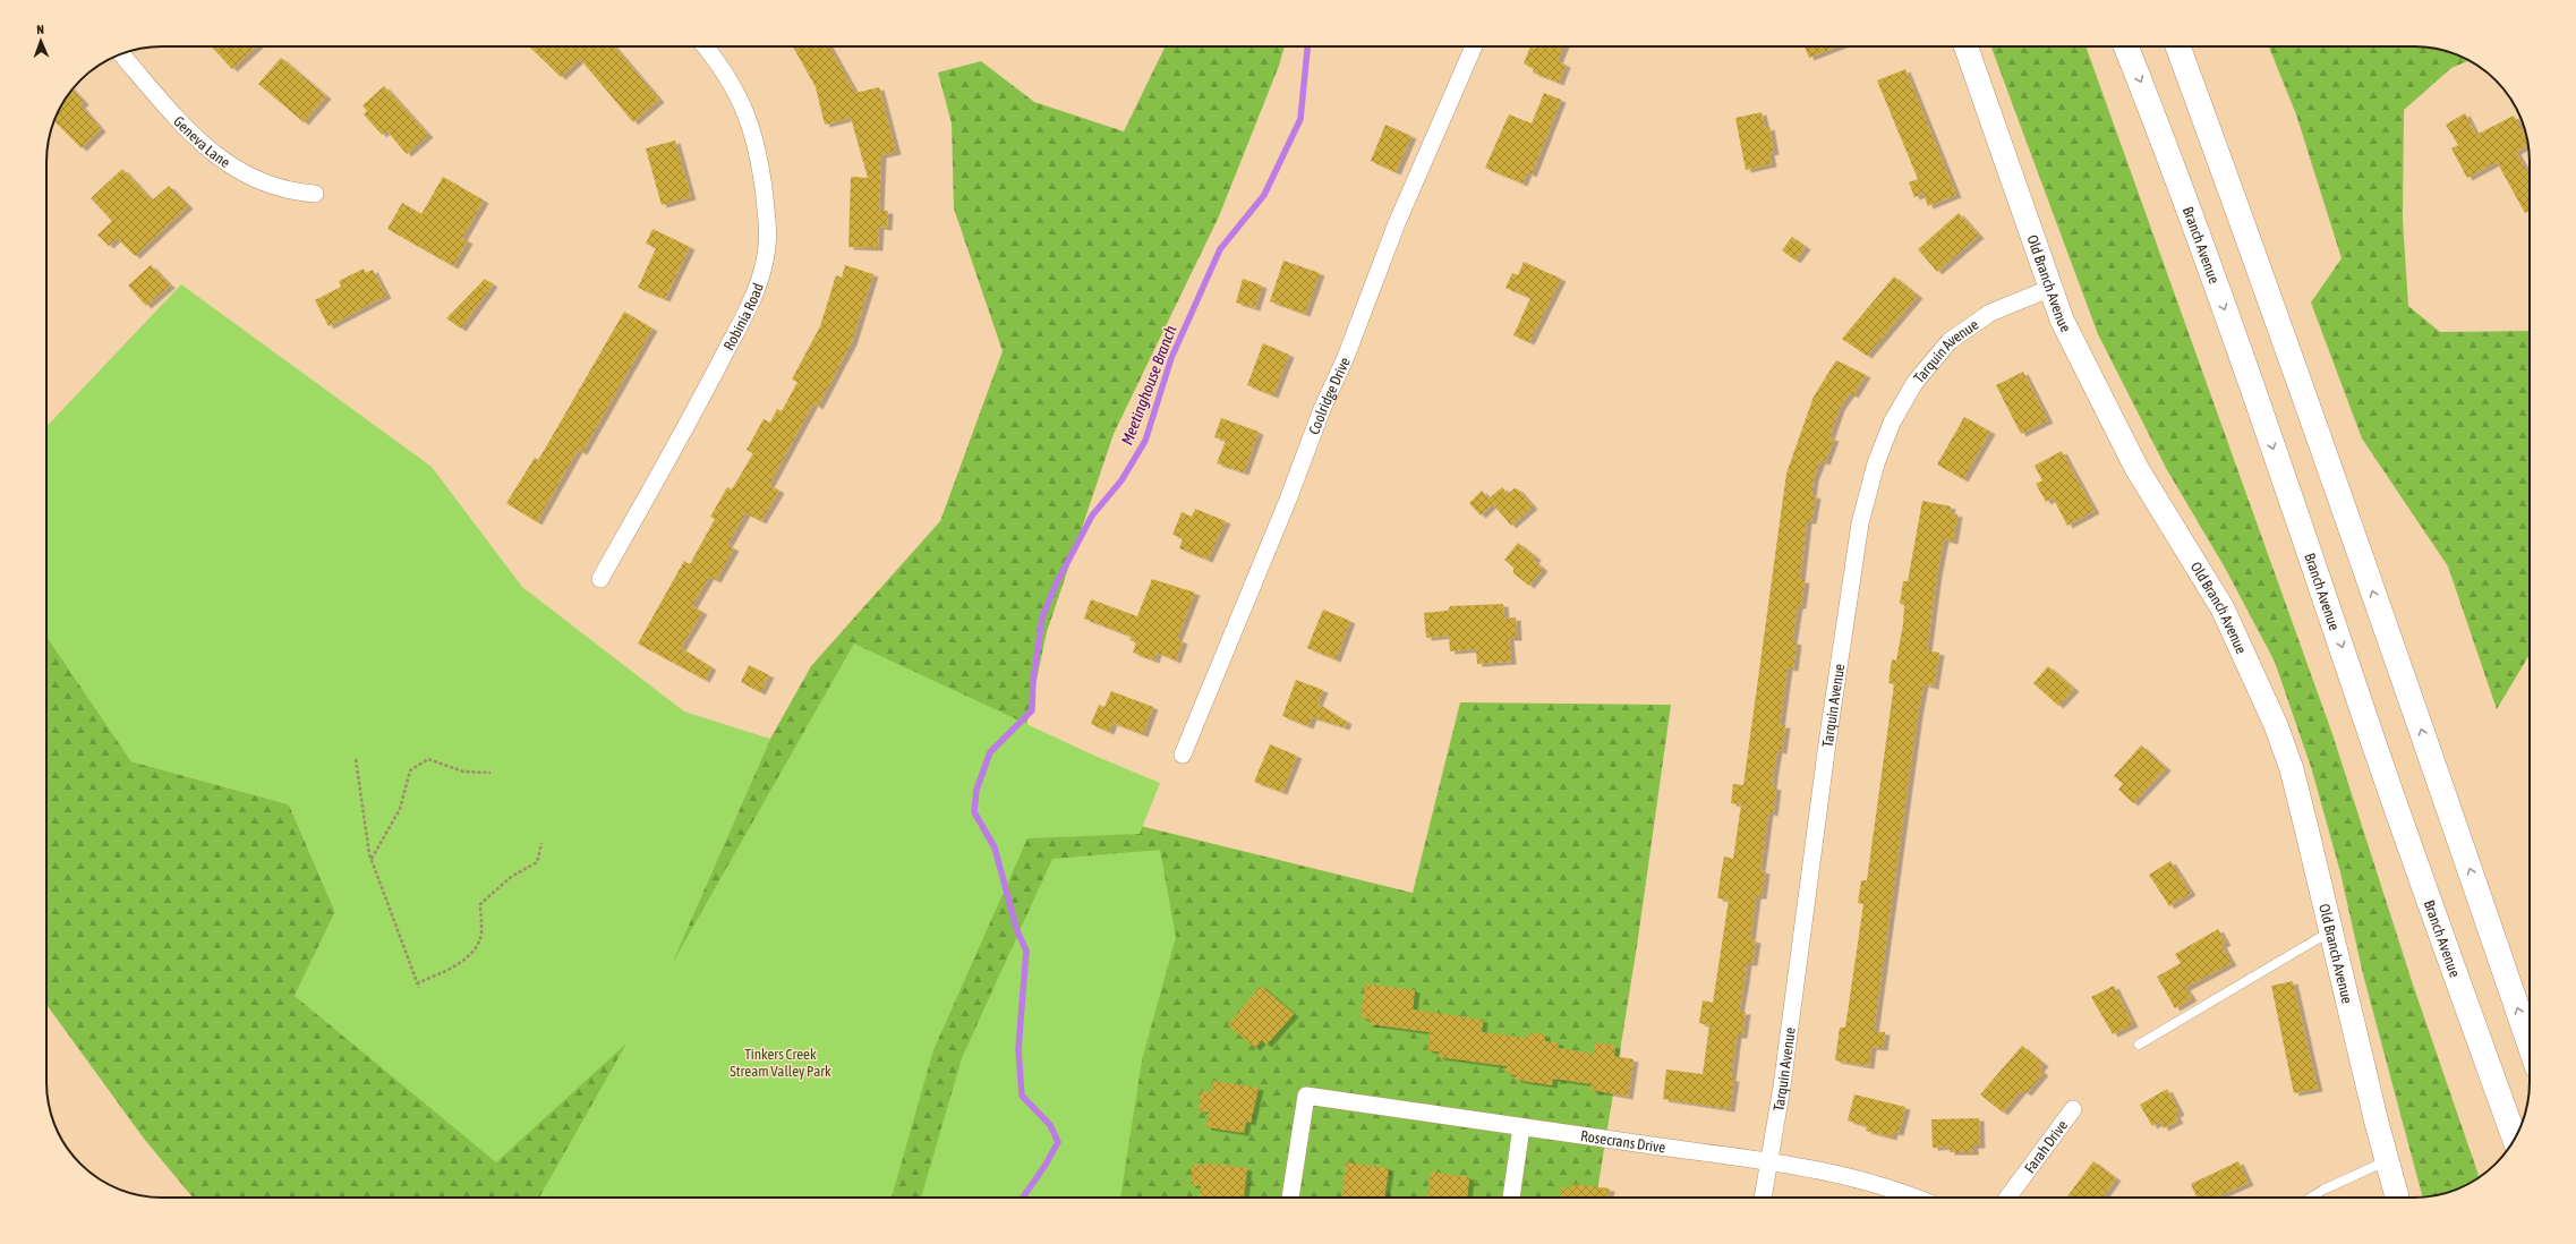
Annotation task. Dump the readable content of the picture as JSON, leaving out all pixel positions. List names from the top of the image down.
{
  "streets": {
    "highway": ["Branch Avenue"],
    "main road": ["Old Branch Avenue"],
    "street": [
      "Geneva Lane",
      "Robinia Road",
      "Tarquin Avenue",
      "Coolridge Drive",
      "Rosecrans Drive",
      "Farah Drive"
    ]
  },
  "crossings": [
    ["Old Branch Avenue", "Tarquin Avenue"],
    ["Tarquin Avenue", "Rosecrans Drive"]
  ],
  "water": ["Meetinghouse Branch"],
  "parks": ["Tinkers Creek Stream Valley Park"],
  "north": "top"
}
